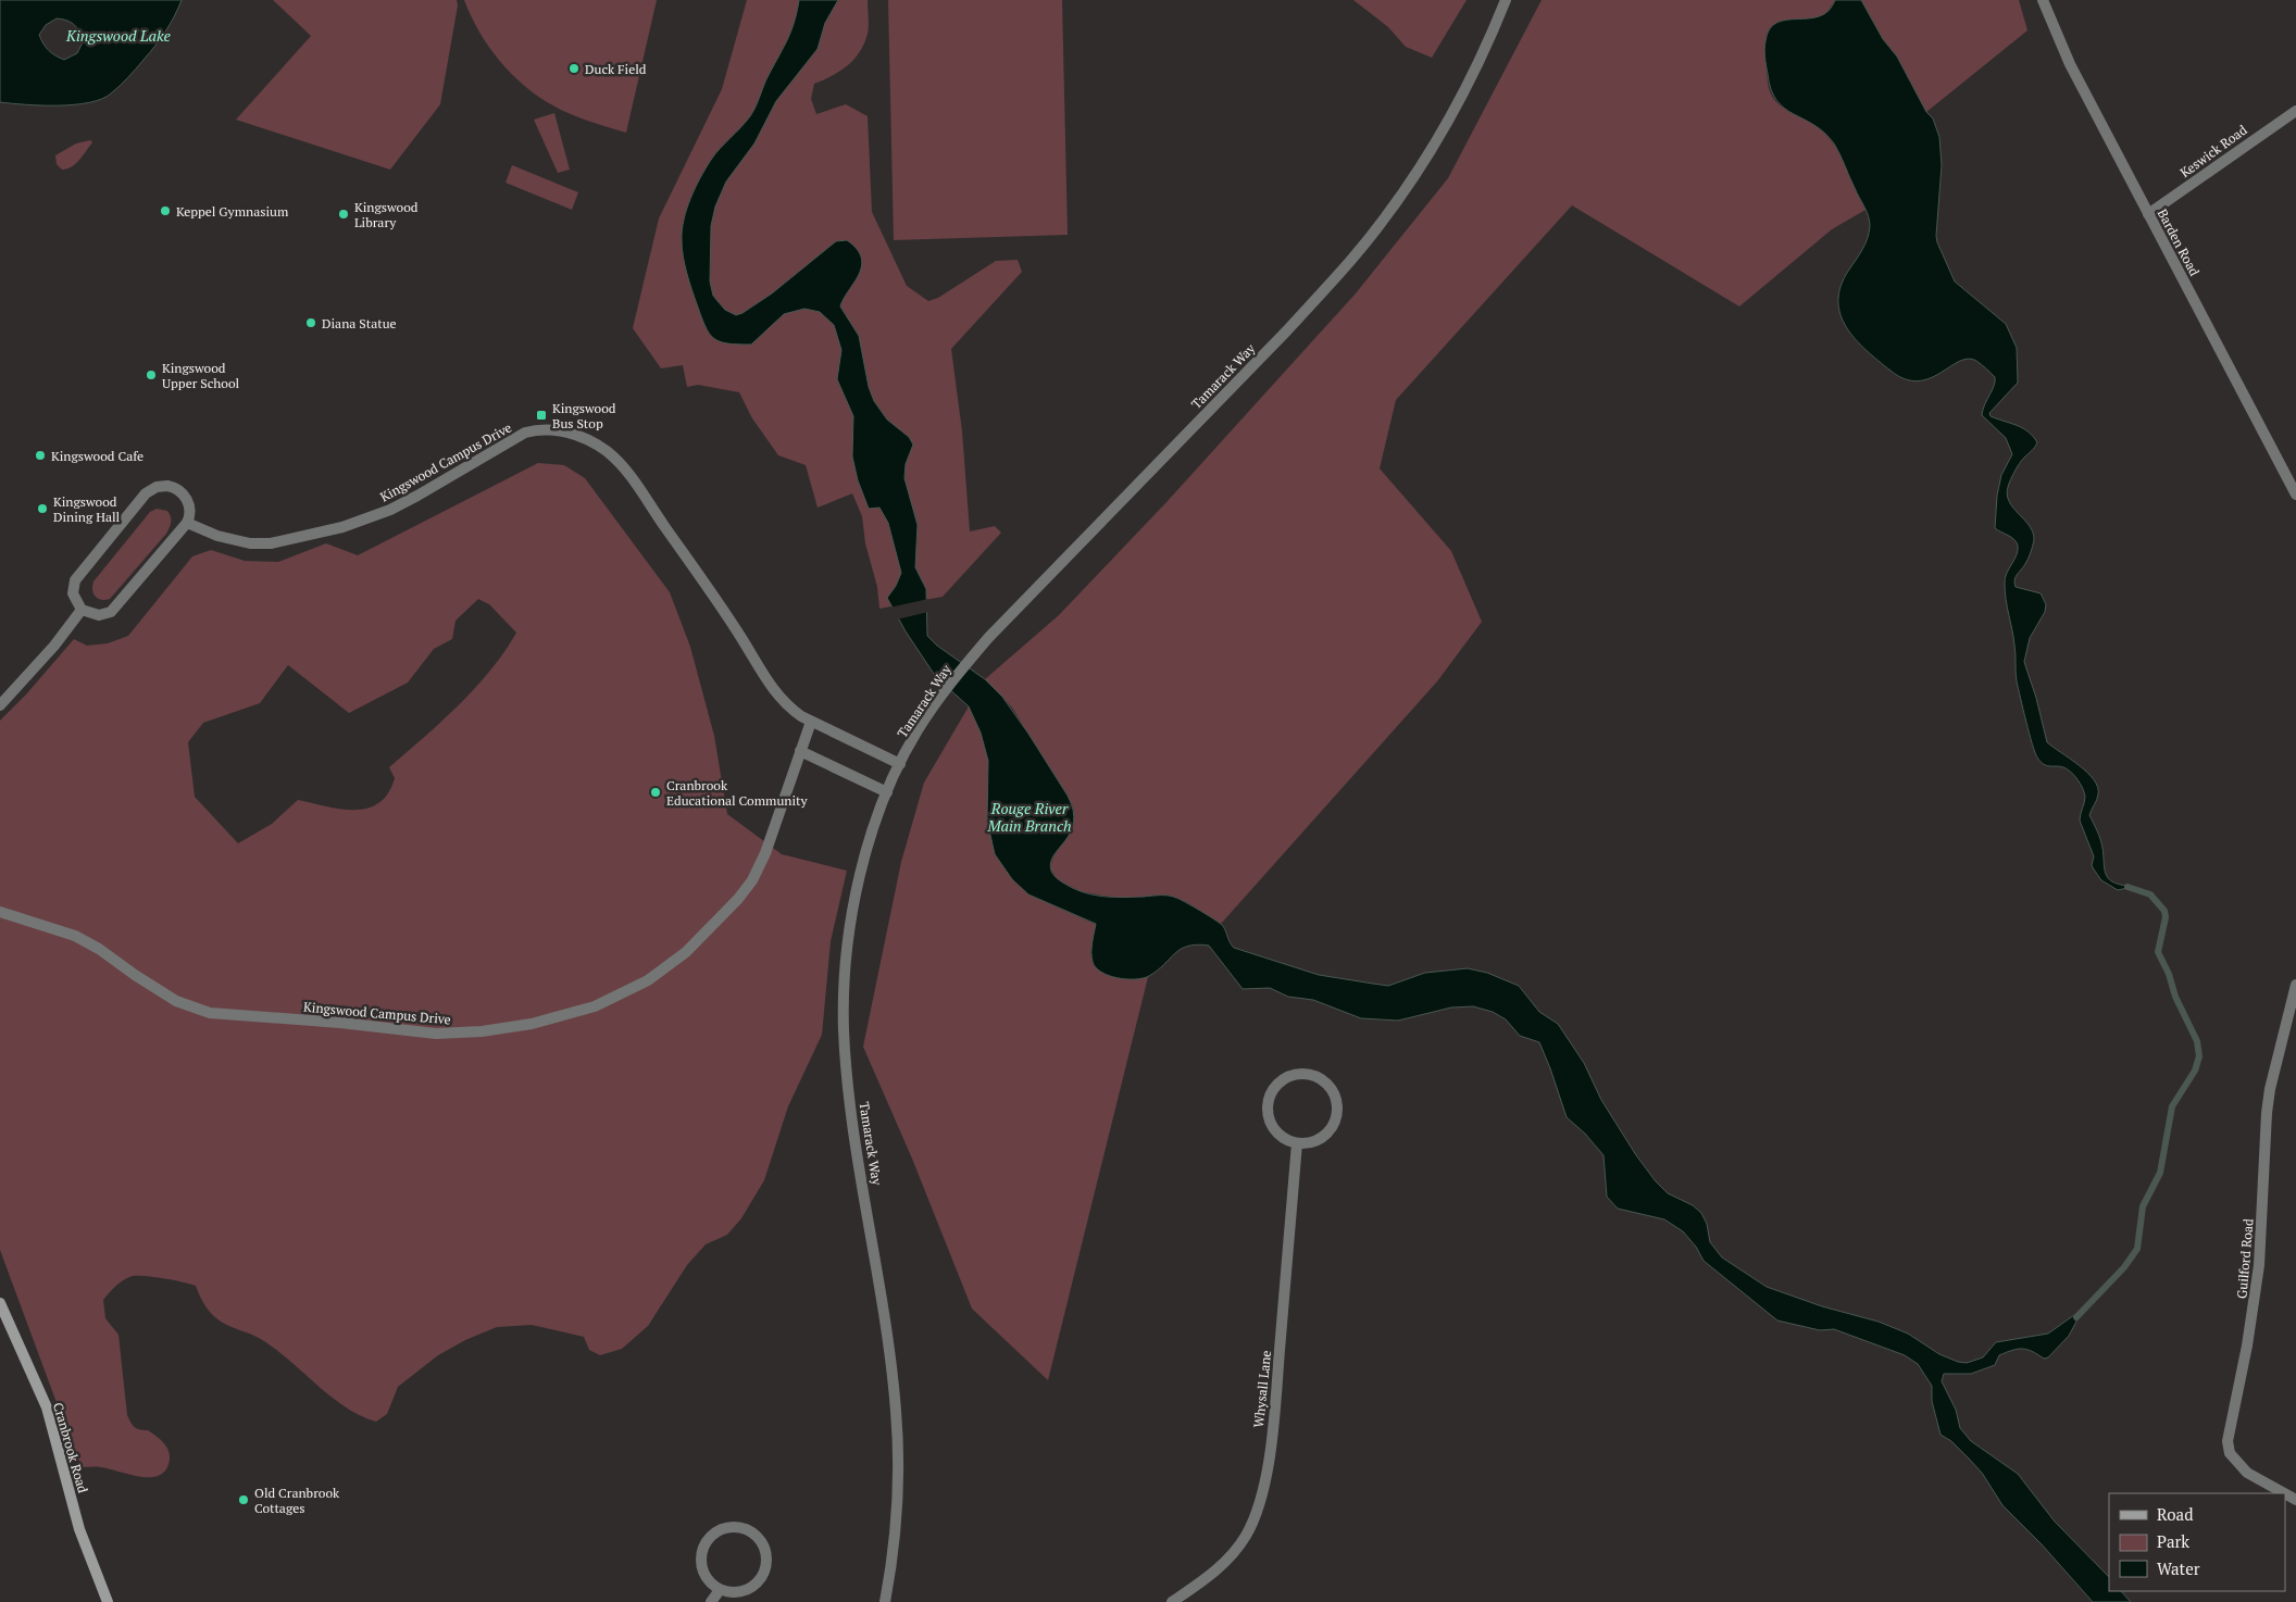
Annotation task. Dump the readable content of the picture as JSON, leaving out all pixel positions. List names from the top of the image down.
{
  "streets": {
    "street": [
      "Keswick Road",
      "Barden Road",
      "Tamarack Way",
      "Kingswood Campus Drive",
      "Guilford Road",
      "Whysall Lane",
      "Cranbrook Road"
    ]
  },
  "crossings": [
    ["Keswick Road", "Barden Road"],
    ["Tamarack Way", "Kingswood Campus Drive"]
  ],
  "water": ["Kingswood Lake", "Rouge River Main Branch"],
  "places": {
    "other": [
      "Duck Field",
      "Keppel Gymnasium",
      "Kingswood Library",
      "Diana Statue",
      "Kingswood Upper School",
      "Kingswood Cafe",
      "Kingswood Dining Hall",
      "Cranbrook Educational Community",
      "Old Cranbrook Cottages"
    ],
    "transit": ["Kingswood Bus Stop"]
  },
  "legend": ["Road", "Park", "Water"]
}
